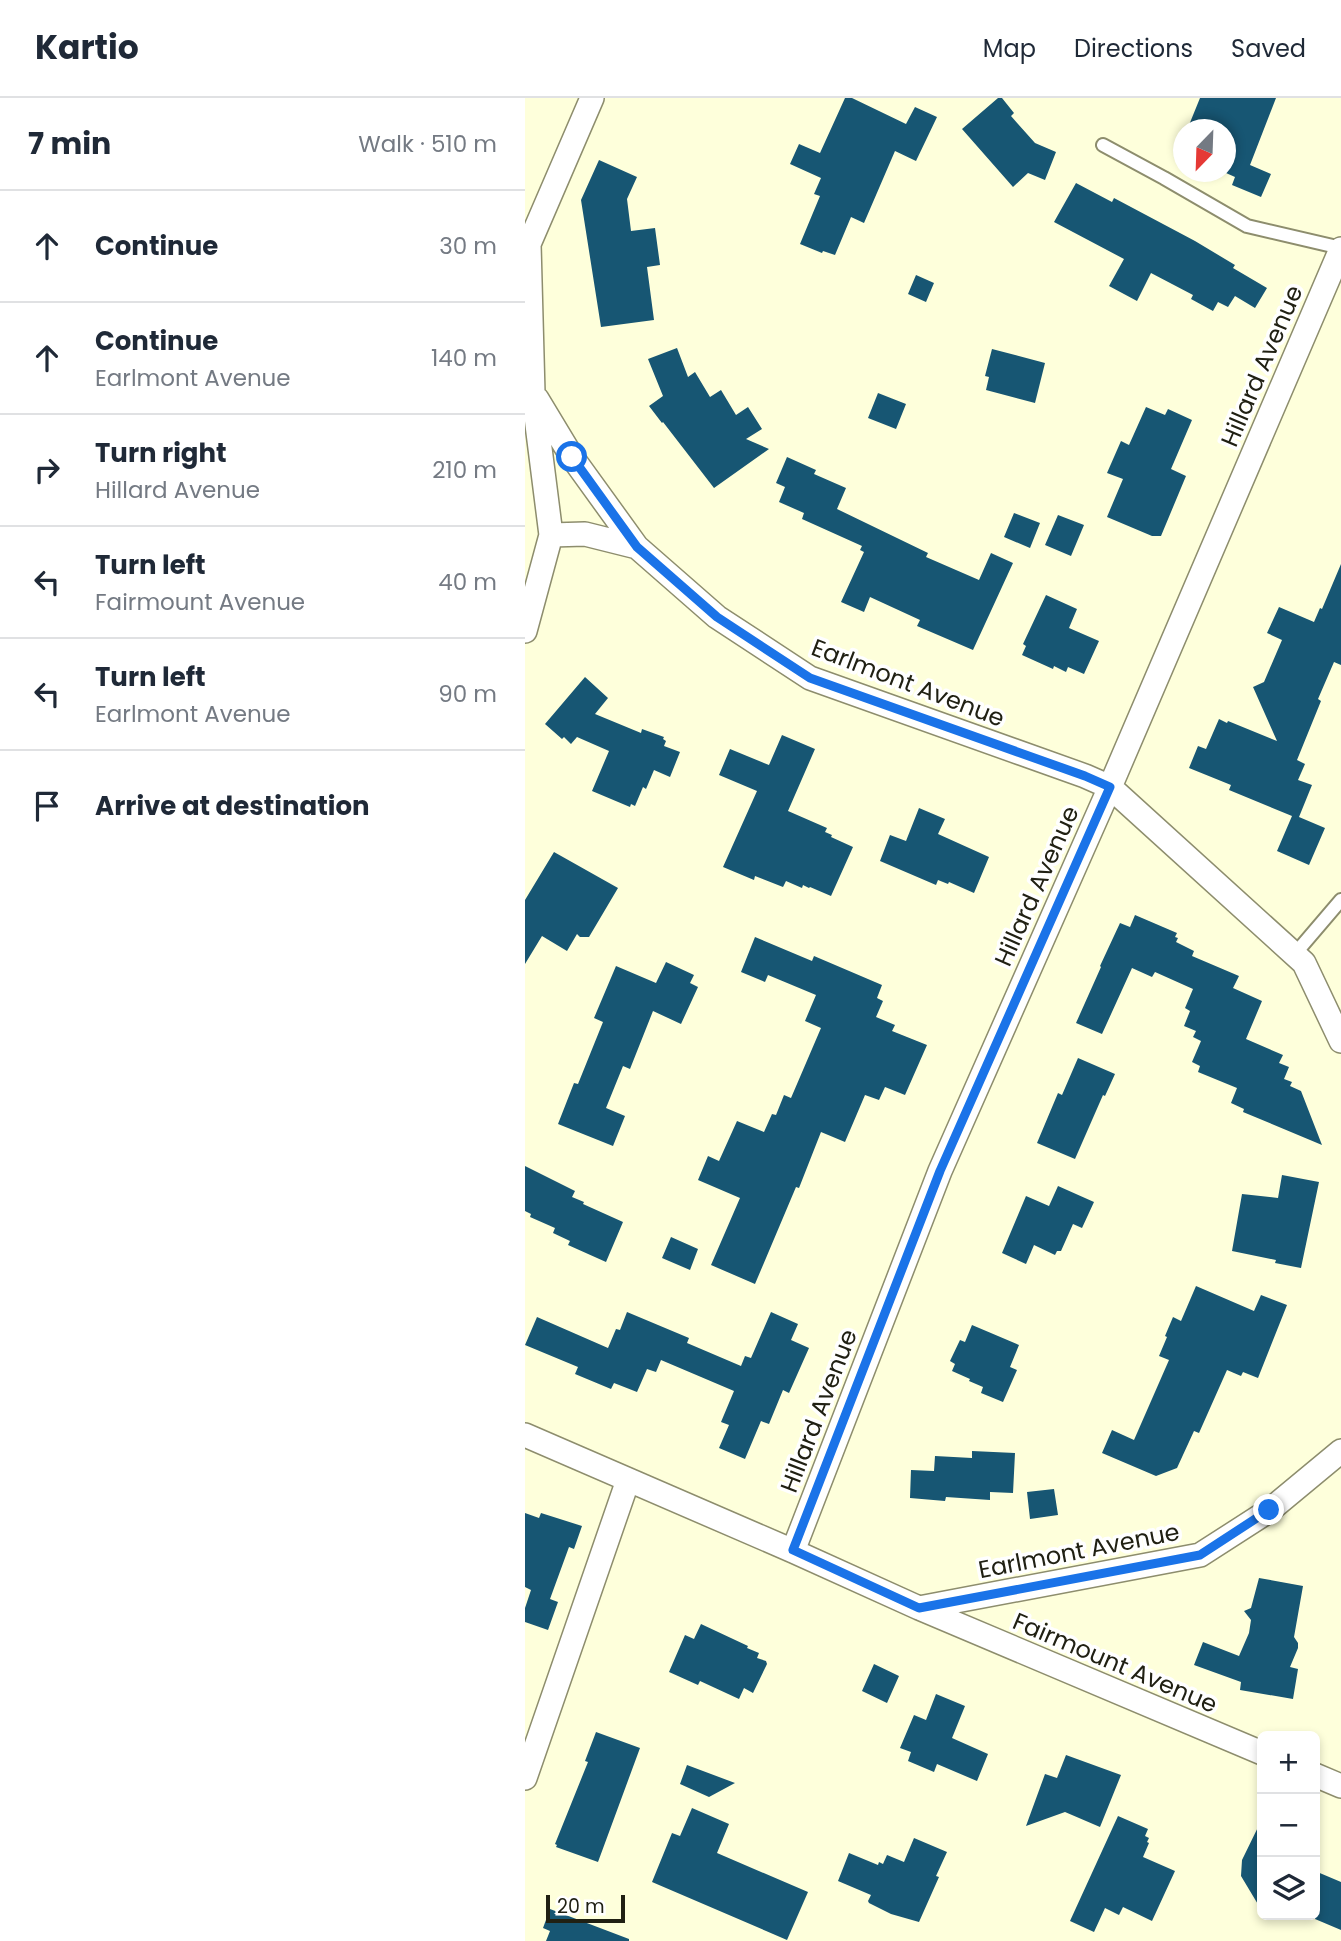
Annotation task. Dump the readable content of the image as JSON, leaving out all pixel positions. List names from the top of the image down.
{
  "streets": {
    "street": ["Hillard Avenue", "Earlmont Avenue", "Fairmount Avenue"]
  },
  "crossings": [
    ["Hillard Avenue", "Earlmont Avenue"],
    ["Hillard Avenue", "Fairmount Avenue"],
    ["Earlmont Avenue", "Fairmount Avenue"]
  ],
  "scale_bar": "20 m",
  "north": "bottom left",
  "page": {
    "header": "Kartio",
    "nav": ["Map", "Directions", "Saved"],
    "heading": ["7 min", "Walk · 510 m"],
    "list": [
      ["Continue", "30 m"],
      ["Continue", "Earlmont Avenue", "140 m"],
      ["Turn right", "Hillard Avenue", "210 m"],
      ["Turn left", "Fairmount Avenue", "40 m"],
      ["Turn left", "Earlmont Avenue", "90 m"],
      "Arrive at destination"
    ],
    "map_buttons": ["+", "−"],
    "scale": "20 m"
  }
}
